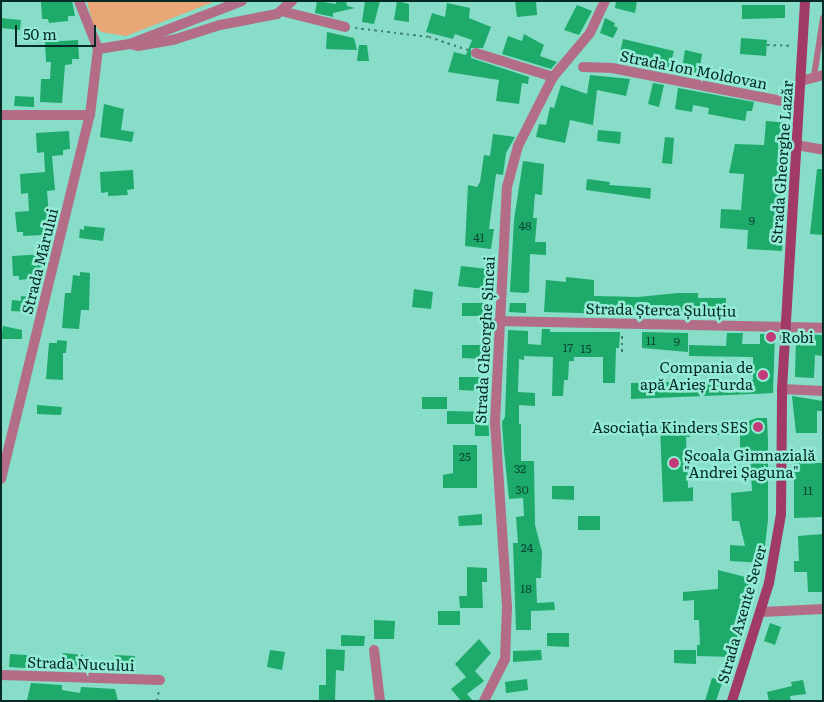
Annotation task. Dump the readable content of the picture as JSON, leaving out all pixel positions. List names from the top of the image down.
{
  "streets": {
    "main road": ["Strada Gheorghe Lazăr", "Strada Axente Sever"],
    "street": [
      "Strada Ion Moldovan",
      "Strada Mărului",
      "Strada Șterca Șuluțiu",
      "Strada Gheorghe Șincai",
      "Strada Nucului"
    ]
  },
  "crossings": [
    ["Strada Ion Moldovan", "Strada Gheorghe Lazăr"],
    ["Strada Gheorghe Lazăr", "Strada Șterca Șuluțiu"],
    ["Strada Gheorghe Lazăr", "Strada Axente Sever"],
    ["Strada Șterca Șuluțiu", "Strada Gheorghe Șincai"],
    ["Strada Șterca Șuluțiu", "Strada Axente Sever"]
  ],
  "places": [
    "Robi",
    "Compania de apă Arieș Turda",
    "Asociația Kinders SES",
    "Școala Gimnazială \"Andrei Șaguna\""
  ],
  "house_numbers": [
    "9",
    "48",
    "41",
    "11",
    "9",
    "17",
    "15",
    "25",
    "32",
    "30",
    "11",
    "24",
    "18"
  ],
  "scale_bar": "50 m"
}
